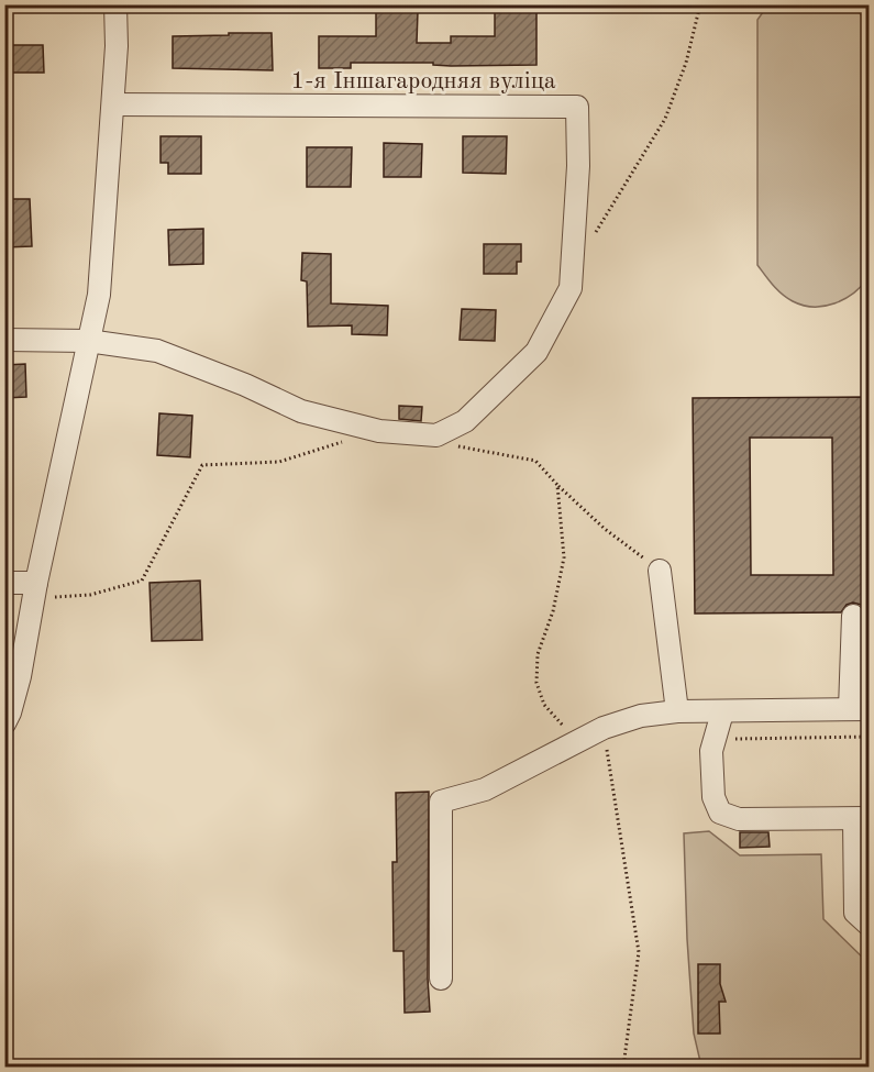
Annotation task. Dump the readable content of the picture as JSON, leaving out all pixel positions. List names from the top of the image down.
{
  "streets": {
    "street": ["1-я Іншагародняя вуліца"]
  }
}
